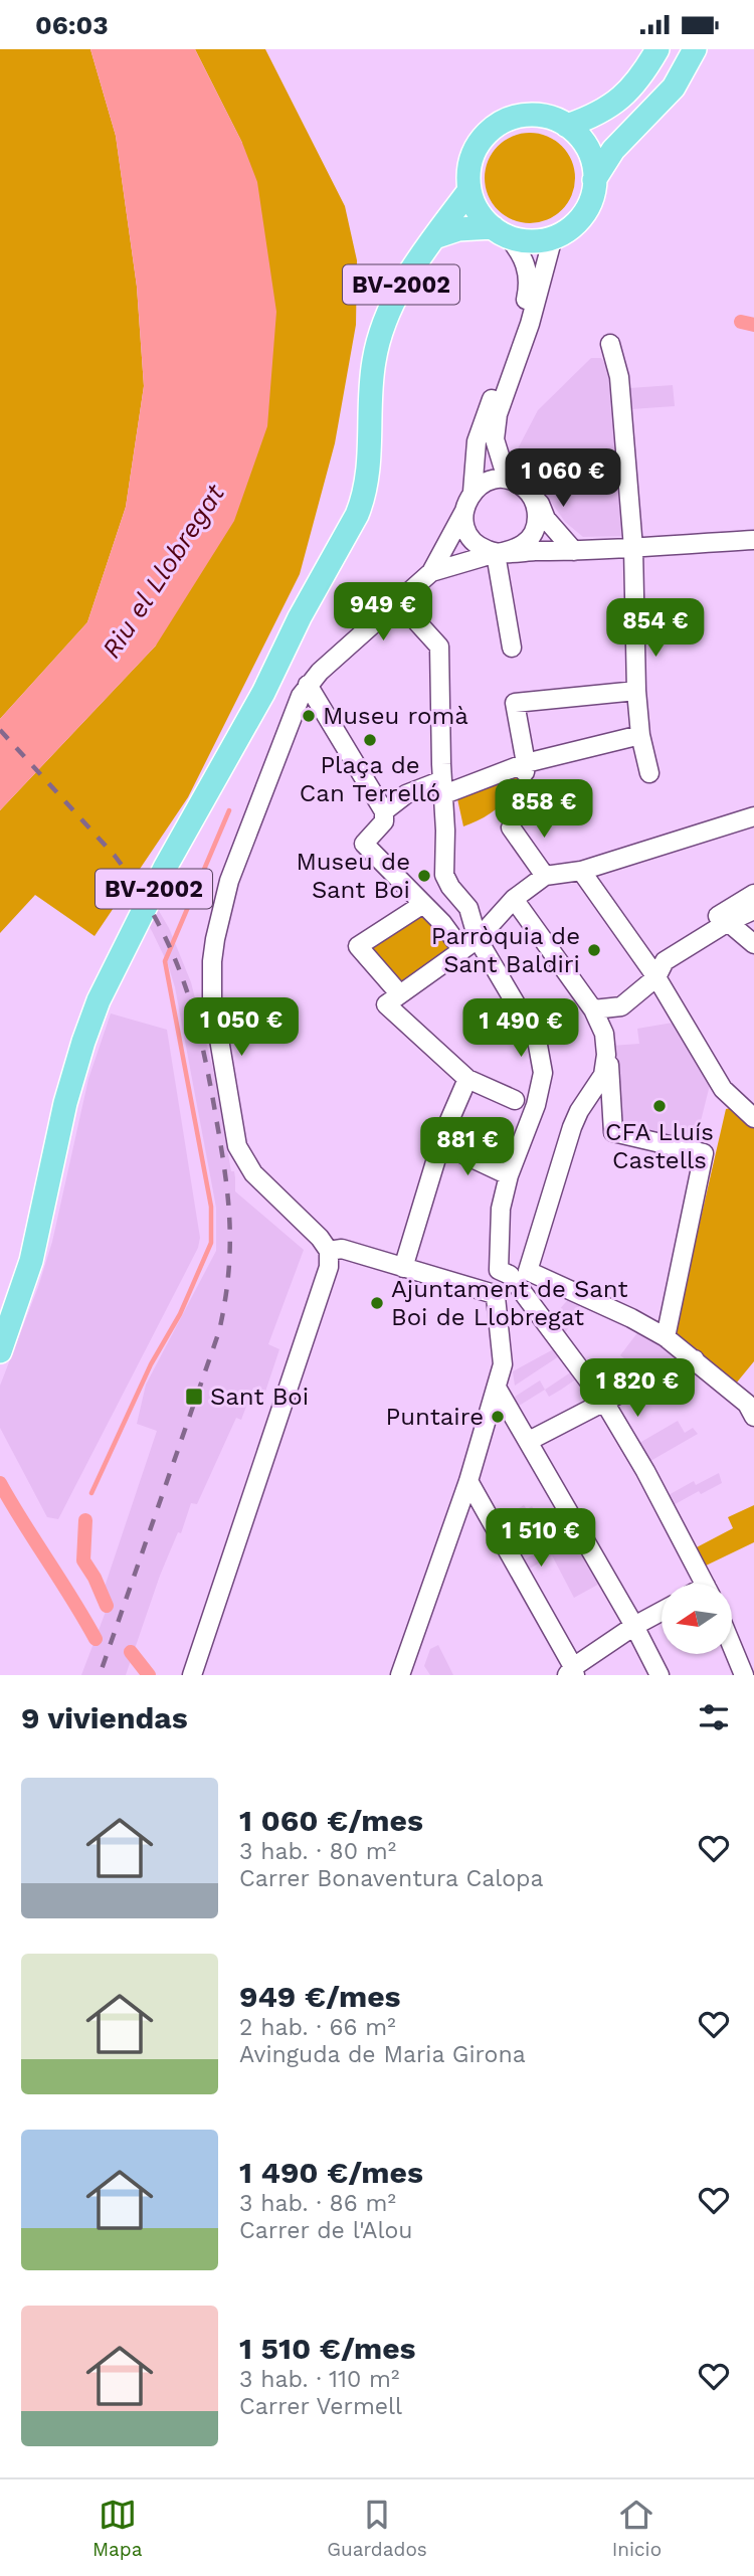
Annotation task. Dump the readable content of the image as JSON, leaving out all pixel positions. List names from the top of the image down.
{
  "streets": {
    "main road": ["BV-2002"]
  },
  "water": ["Riu el Llobregat"],
  "places": {
    "other": [
      "Museu romà",
      "Plaça de Can Terrelló",
      "Museu de Sant Boi",
      "Parròquia de Sant Baldiri",
      "CFA Lluís Castells",
      "Ajuntament de Sant Boi de Llobregat",
      "Puntaire"
    ],
    "transit": ["Sant Boi"]
  },
  "north": "left",
  "page": {
    "status": "06:03",
    "price": [
      "1 060 €",
      "949 €",
      "854 €",
      "858 €",
      "1 050 €",
      "1 490 €",
      "881 €",
      "1 820 €",
      "1 510 €"
    ],
    "heading": "9 viviendas",
    "list": [
      {
        "name": "1 060 €/mes",
        "note": "3 hab. · 80 m² · Carrer Bonaventura Calopa"
      },
      {
        "name": "949 €/mes",
        "note": "2 hab. · 66 m² · Avinguda de Maria Girona"
      },
      {
        "name": "1 490 €/mes",
        "note": "3 hab. · 86 m² · Carrer de l'Alou"
      },
      {
        "name": "1 510 €/mes",
        "note": "3 hab. · 110 m² · Carrer Vermell"
      }
    ],
    "tabs": ["Mapa", "Guardados", "Inicio"]
  }
}
